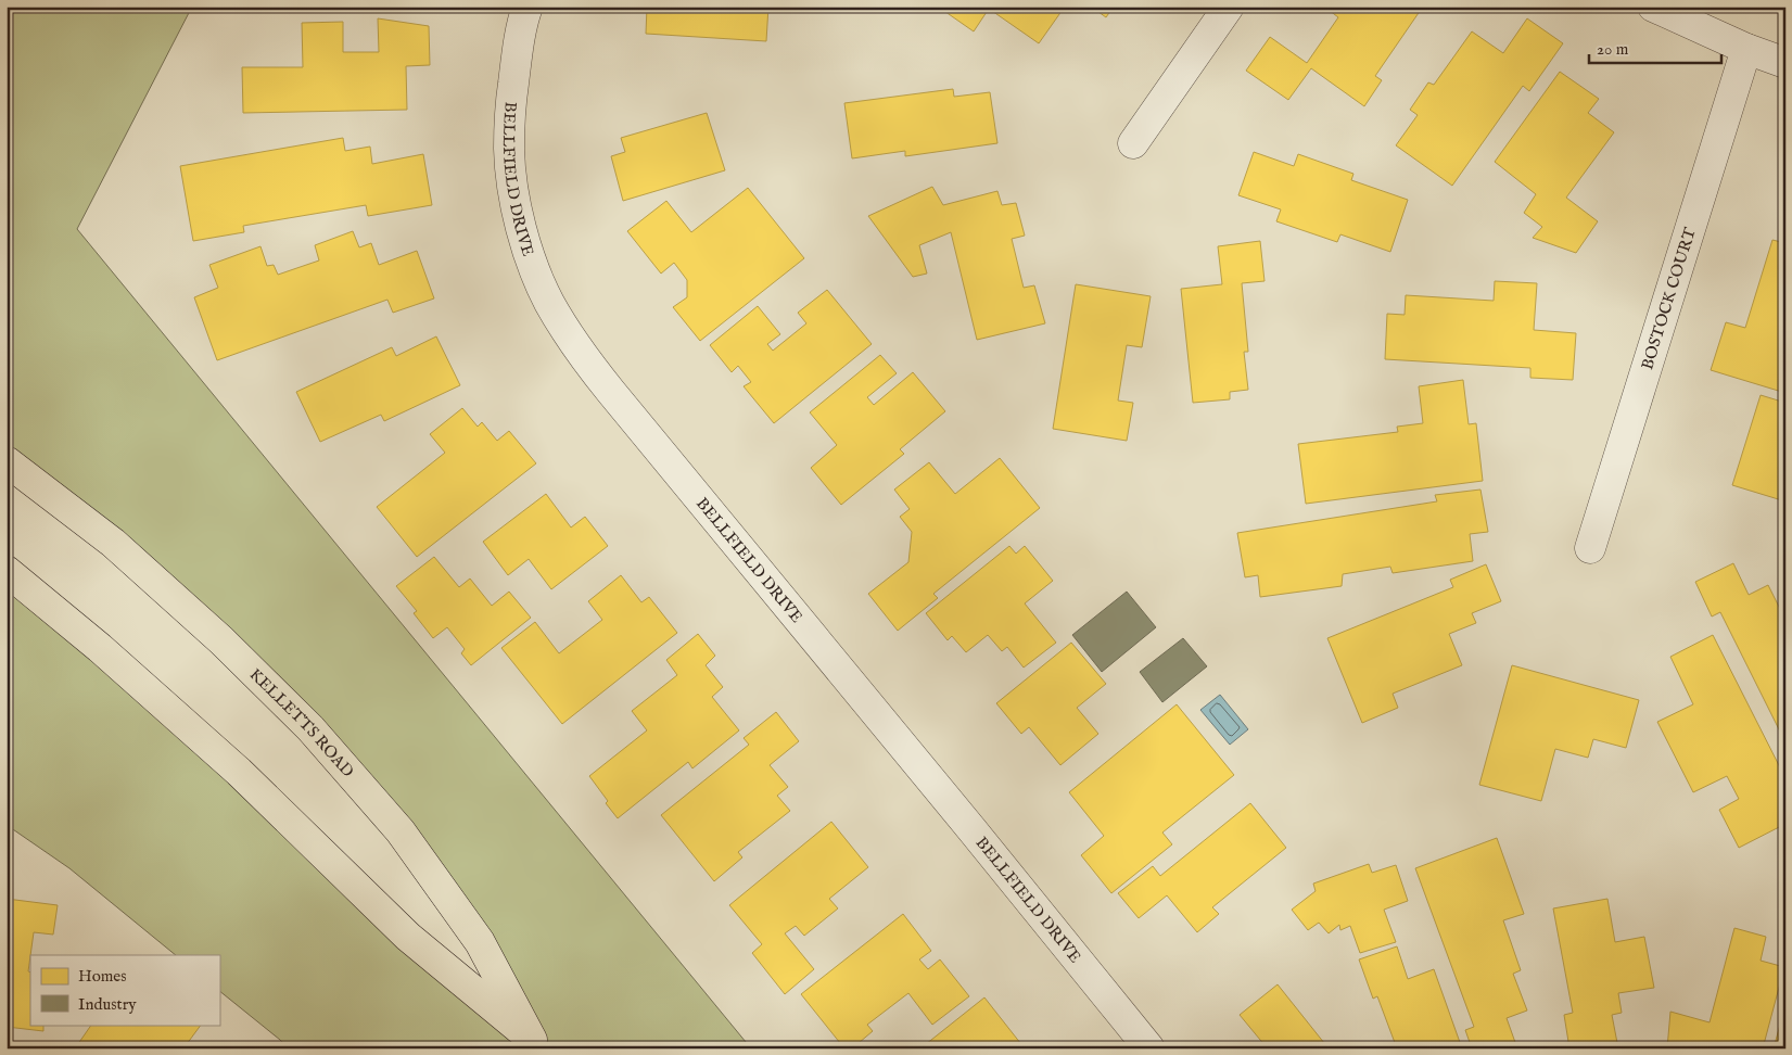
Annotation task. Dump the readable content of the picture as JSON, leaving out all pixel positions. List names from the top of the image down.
{
  "streets": {
    "main road": ["KELLETTS ROAD"],
    "street": ["BELLFIELD DRIVE", "BOSTOCK COURT"]
  },
  "legend": ["Homes", "Industry"],
  "scale_bar": "20 m"
}
